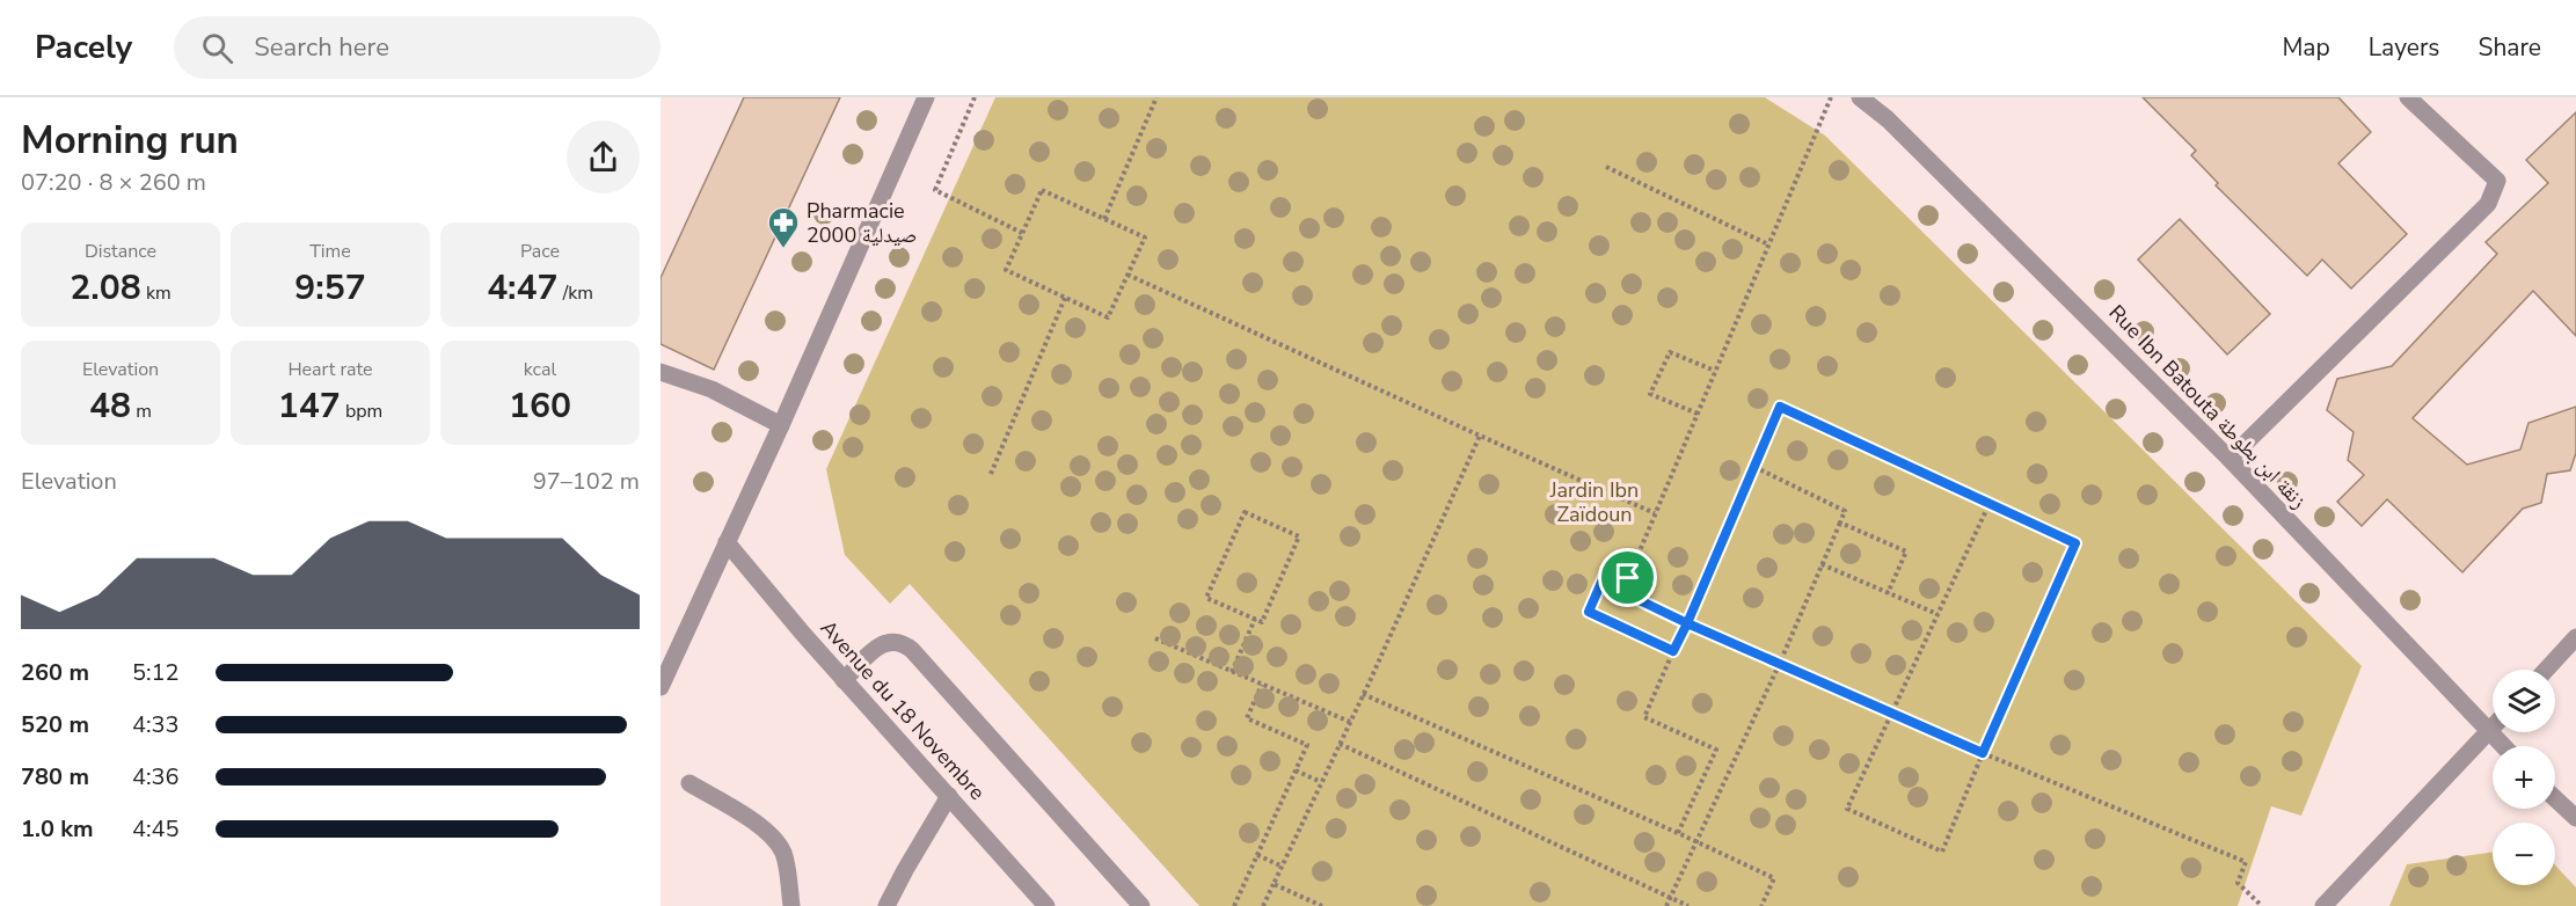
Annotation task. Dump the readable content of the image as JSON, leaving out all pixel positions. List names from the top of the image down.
{
  "streets": {
    "street": ["Rue Ibn Batouta زنقة ابن بطوطة", "Avenue du 18 Novembre"]
  },
  "parks": ["Jardin Ibn Zaïdoun"],
  "places": {
    "pharmacy": ["Pharmacie 2000 صيدلية"]
  },
  "page": {
    "header": "Pacely",
    "search": "Search here",
    "nav": ["Map", "Layers", "Share"],
    "heading": ["Morning run", "07:20 · 8 × 260 m"],
    "stats": [
      ["Distance", "2.08 km"],
      ["Time", "9:57"],
      ["Pace", "4:47 /km"],
      ["Elevation", "48 m"],
      ["Heart rate", "147 bpm"],
      ["kcal", "160"]
    ],
    "chart": ["Elevation", "97–102 m"],
    "list": [
      {
        "name": "260 m",
        "note": "5:12"
      },
      {
        "name": "520 m",
        "note": "4:33"
      },
      {
        "name": "780 m",
        "note": "4:36"
      },
      {
        "name": "1.0 km",
        "note": "4:45"
      }
    ],
    "map_buttons": ["+", "−"]
  }
}
